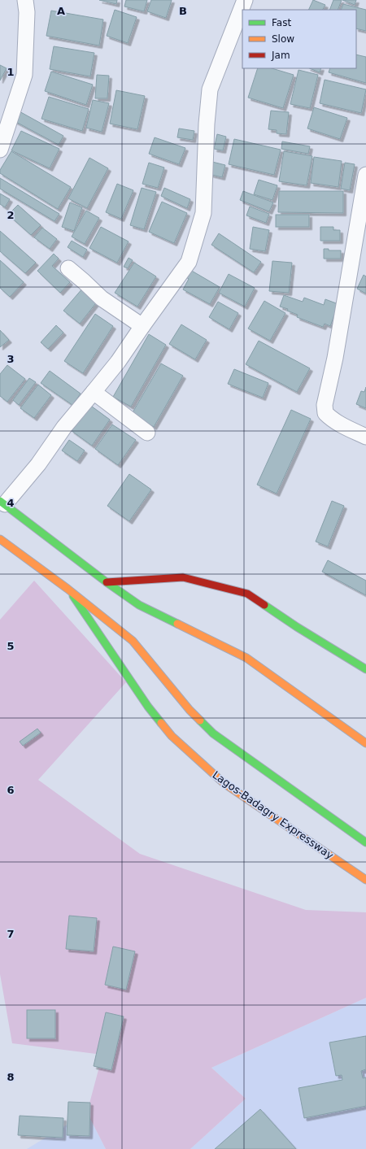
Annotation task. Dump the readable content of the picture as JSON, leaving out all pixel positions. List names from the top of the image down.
{
  "streets": {
    "main road": ["Lagos-Badagry Expressway"]
  },
  "legend": ["Fast", "Slow", "Jam"],
  "grid": {
    "columns": ["A", "B"],
    "rows": [
      "1",
      "2",
      "3",
      "4",
      "5",
      "6",
      "7",
      "8"
    ]
  }
}
